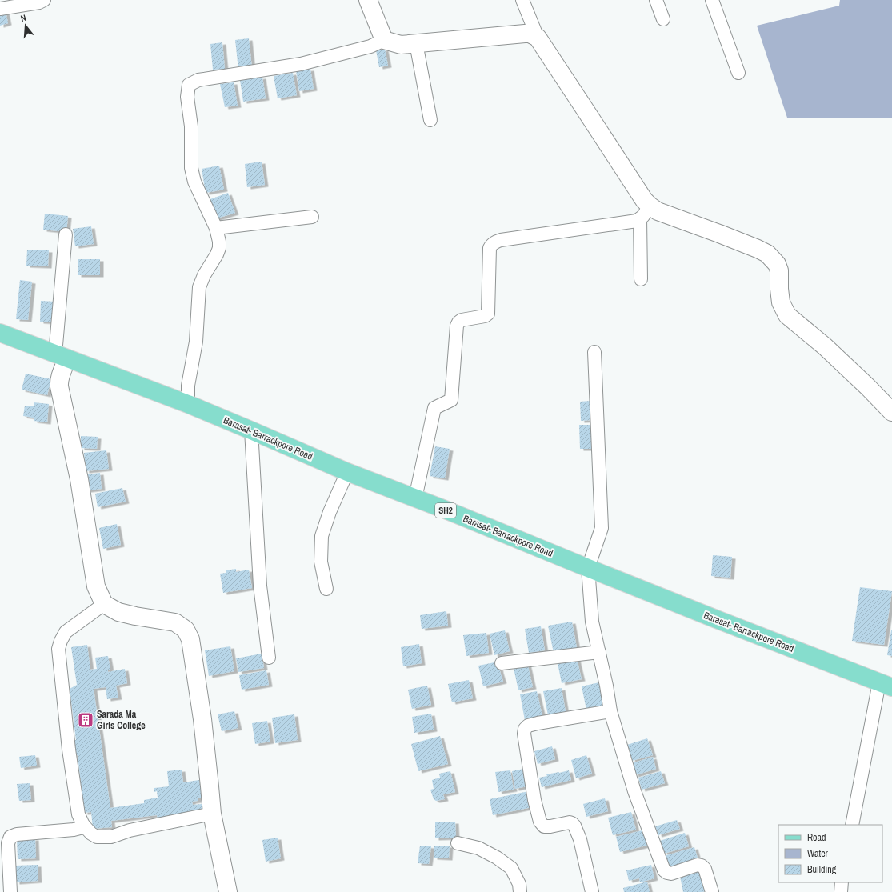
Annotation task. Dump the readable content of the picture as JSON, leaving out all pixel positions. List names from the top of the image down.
{
  "streets": {
    "main road": ["Barasat- Barrackpore Road", "SH2"]
  },
  "places": {
    "building": ["Sarada Ma Girls College"]
  },
  "legend": ["Road", "Water", "Building"],
  "north": "top"
}
